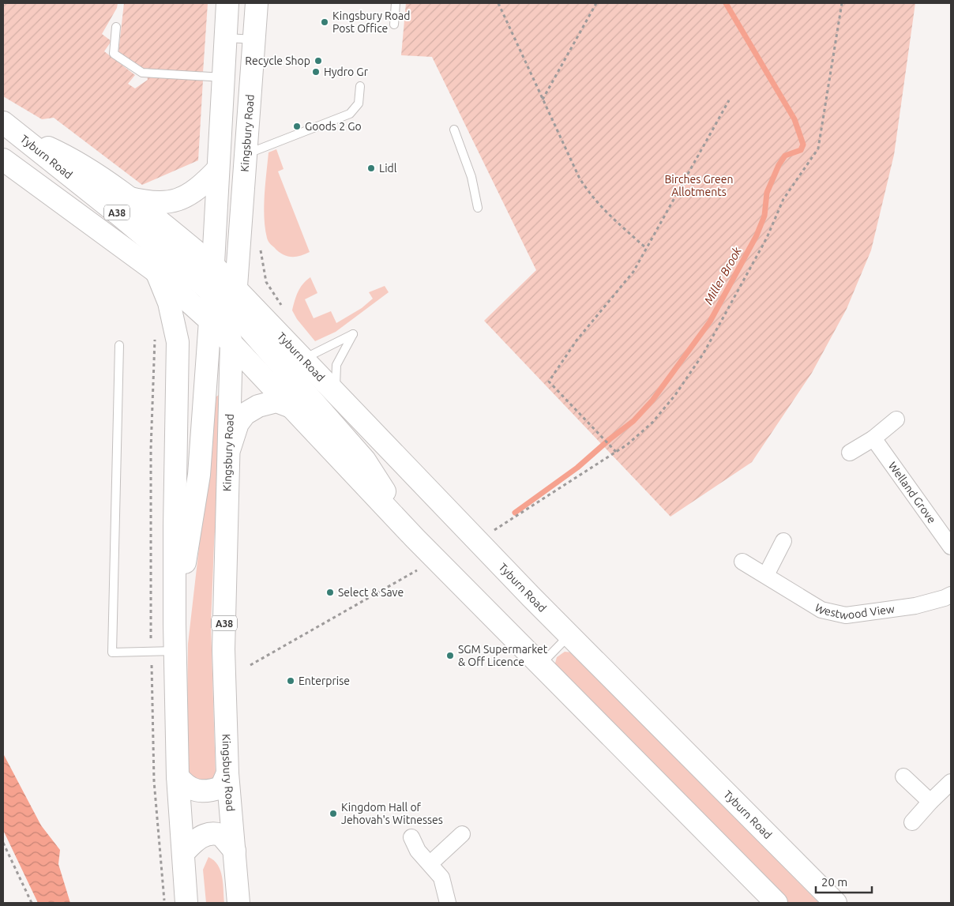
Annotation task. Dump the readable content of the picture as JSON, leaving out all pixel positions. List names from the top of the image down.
{
  "streets": {
    "main road": ["Kingsbury Road", "Tyburn Road", "A38"],
    "street": ["Welland Grove", "Westwood View"]
  },
  "crossings": [
    ["Kingsbury Road", "Tyburn Road"],
    ["Tyburn Road", "A38"]
  ],
  "water": ["Miller Brook"],
  "parks": ["Birches Green Allotments"],
  "places": [
    "Kingsbury Road Post Office",
    "Recycle Shop",
    "Hydro Gr",
    "Goods 2 Go",
    "Lidl",
    "Select & Save",
    "SGM Supermarket & Off Licence",
    "Enterprise",
    "Kingdom Hall of Jehovah's Witnesses"
  ],
  "scale_bar": "20 m"
}
